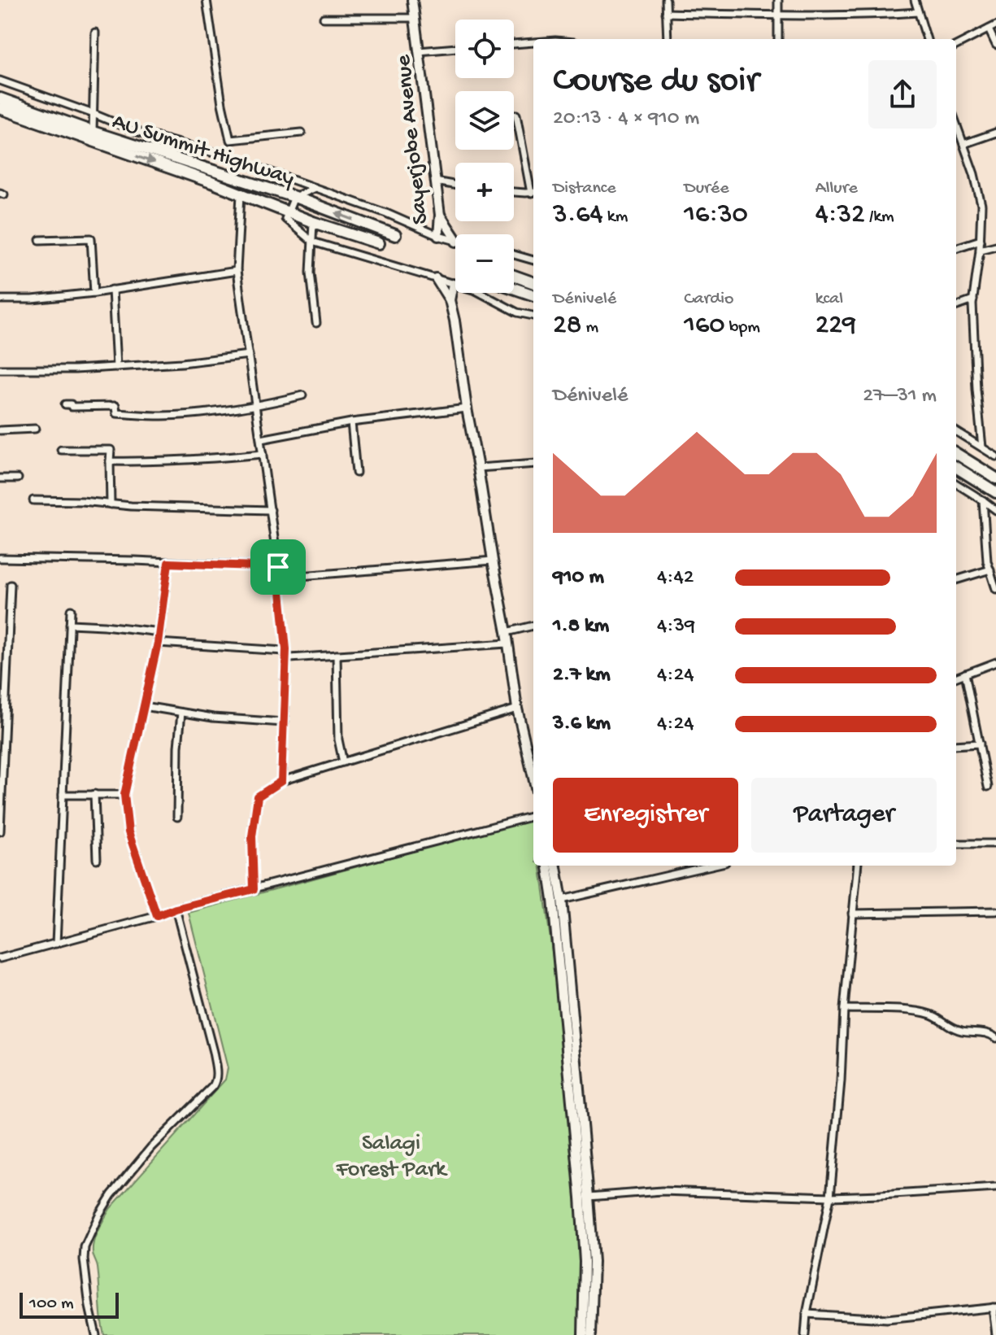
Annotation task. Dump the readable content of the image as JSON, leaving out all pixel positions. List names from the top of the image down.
{
  "streets": {
    "main road": ["AU Summit Highway"],
    "street": ["Sayerjobe Avenue"]
  },
  "parks": ["Salagi Forest Park"],
  "scale_bar": "100 m",
  "page": {
    "map_buttons": ["+", "−"],
    "heading": ["Course du soir", "20:13 · 4 × 910 m"],
    "stats": [
      ["Distance", "3.64 km"],
      ["Durée", "16:30"],
      ["Allure", "4:32 /km"],
      ["Dénivelé", "28 m"],
      ["Cardio", "160 bpm"],
      ["kcal", "229"]
    ],
    "chart": ["Dénivelé", "27–31 m"],
    "list": [
      {
        "name": "910 m",
        "note": "4:42"
      },
      {
        "name": "1.8 km",
        "note": "4:39"
      },
      {
        "name": "2.7 km",
        "note": "4:24"
      },
      {
        "name": "3.6 km",
        "note": "4:24"
      }
    ],
    "buttons": ["Enregistrer", "Partager"],
    "scale": "100 m"
  }
}
